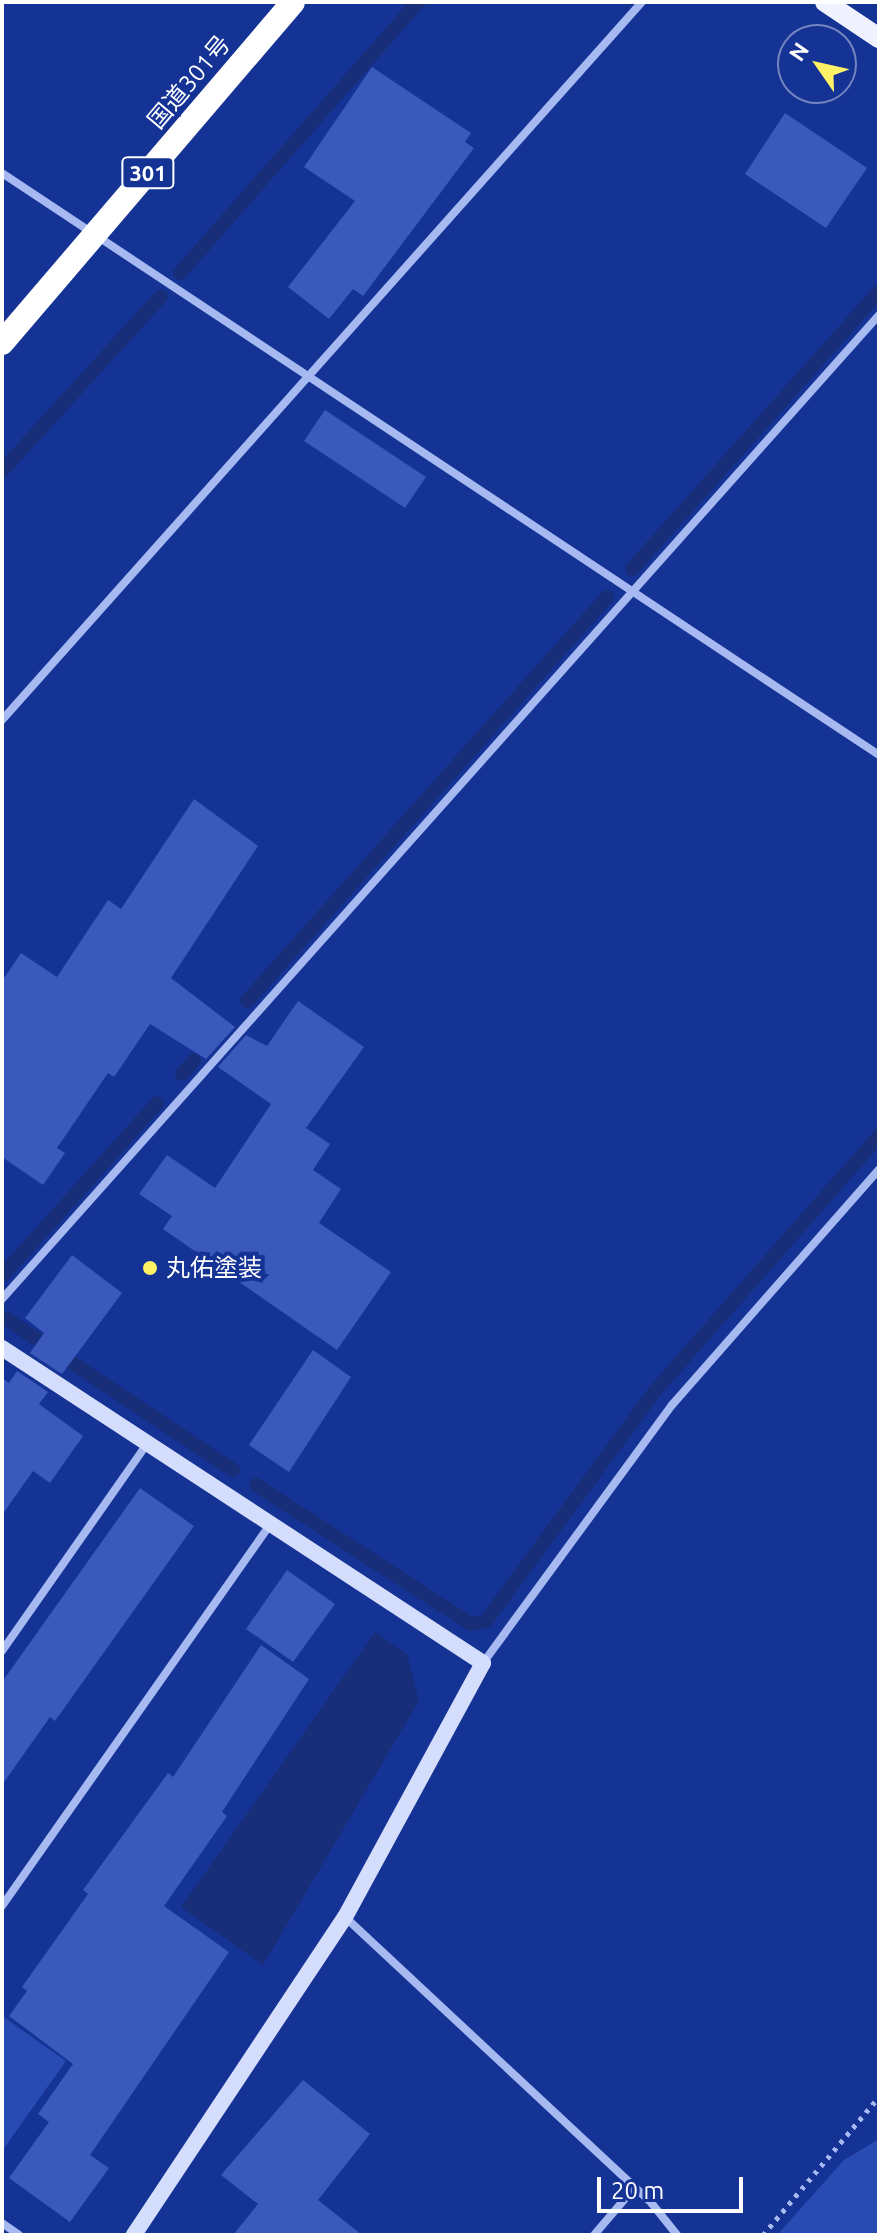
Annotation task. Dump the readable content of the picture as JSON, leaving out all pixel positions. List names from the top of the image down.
{
  "streets": {
    "highway": ["国道301号", "301"]
  },
  "places": ["丸佑塗装"],
  "scale_bar": "20 m",
  "north": "top left"
}
